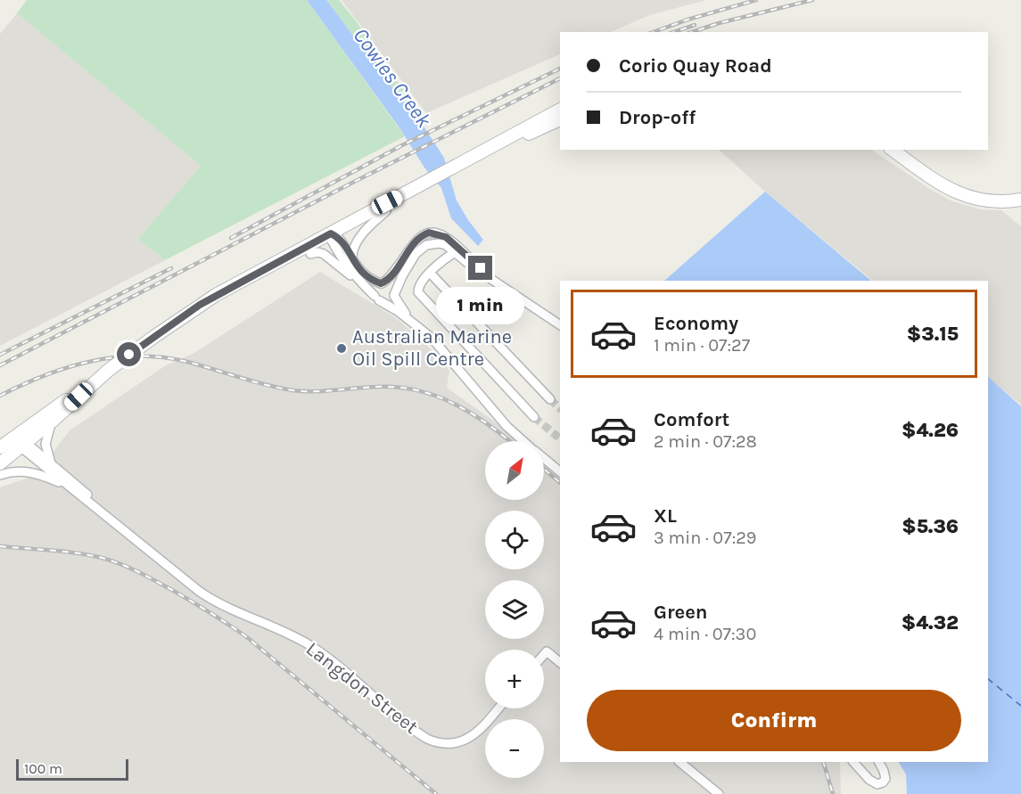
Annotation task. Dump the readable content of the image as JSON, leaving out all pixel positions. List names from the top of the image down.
{
  "streets": {
    "street": ["Langdon Street"]
  },
  "water": ["Cowies Creek"],
  "places": ["Australian Marine Oil Spill Centre"],
  "scale_bar": "100 m",
  "north": "top right",
  "page": {
    "banner": ["Corio Quay Road", "Drop-off"],
    "bubble": "1 min",
    "list": [
      {
        "name": "Economy",
        "note": "1 min · 07:27",
        "value": "$3.15"
      },
      {
        "name": "Comfort",
        "note": "2 min · 07:28",
        "value": "$4.26"
      },
      {
        "name": "XL",
        "note": "3 min · 07:29",
        "value": "$5.36"
      },
      {
        "name": "Green",
        "note": "4 min · 07:30",
        "value": "$4.32"
      }
    ],
    "map_buttons": ["+", "−"],
    "buttons": "Confirm",
    "scale": "100 m"
  }
}
